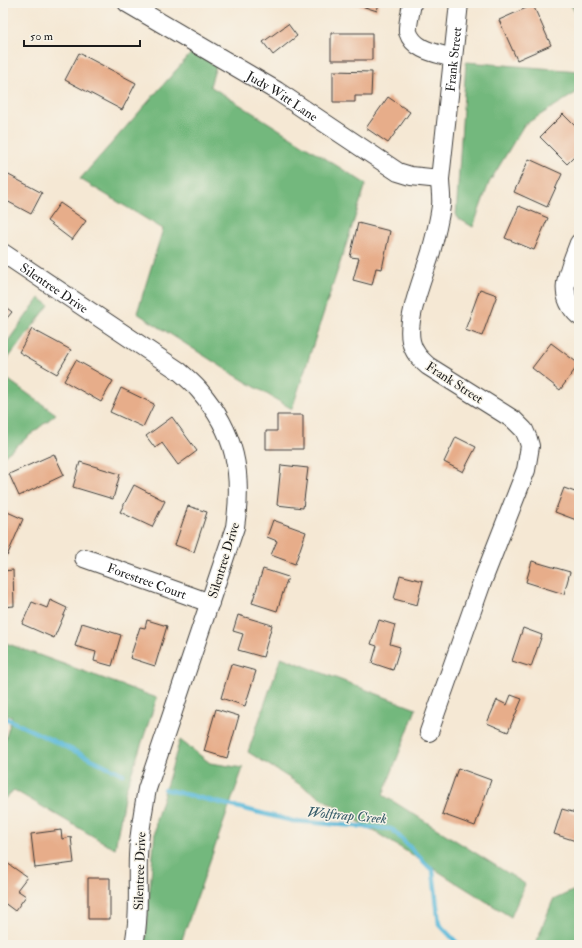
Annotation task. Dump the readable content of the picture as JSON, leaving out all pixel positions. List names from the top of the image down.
{
  "streets": {
    "street": [
      "Frank Street",
      "Judy Witt Lane",
      "Silentree Drive",
      "Forestree Court"
    ]
  },
  "crossings": [
    ["Frank Street", "Judy Witt Lane"],
    ["Silentree Drive", "Forestree Court"]
  ],
  "water": ["Wolftrap Creek"],
  "scale_bar": "50 m"
}
